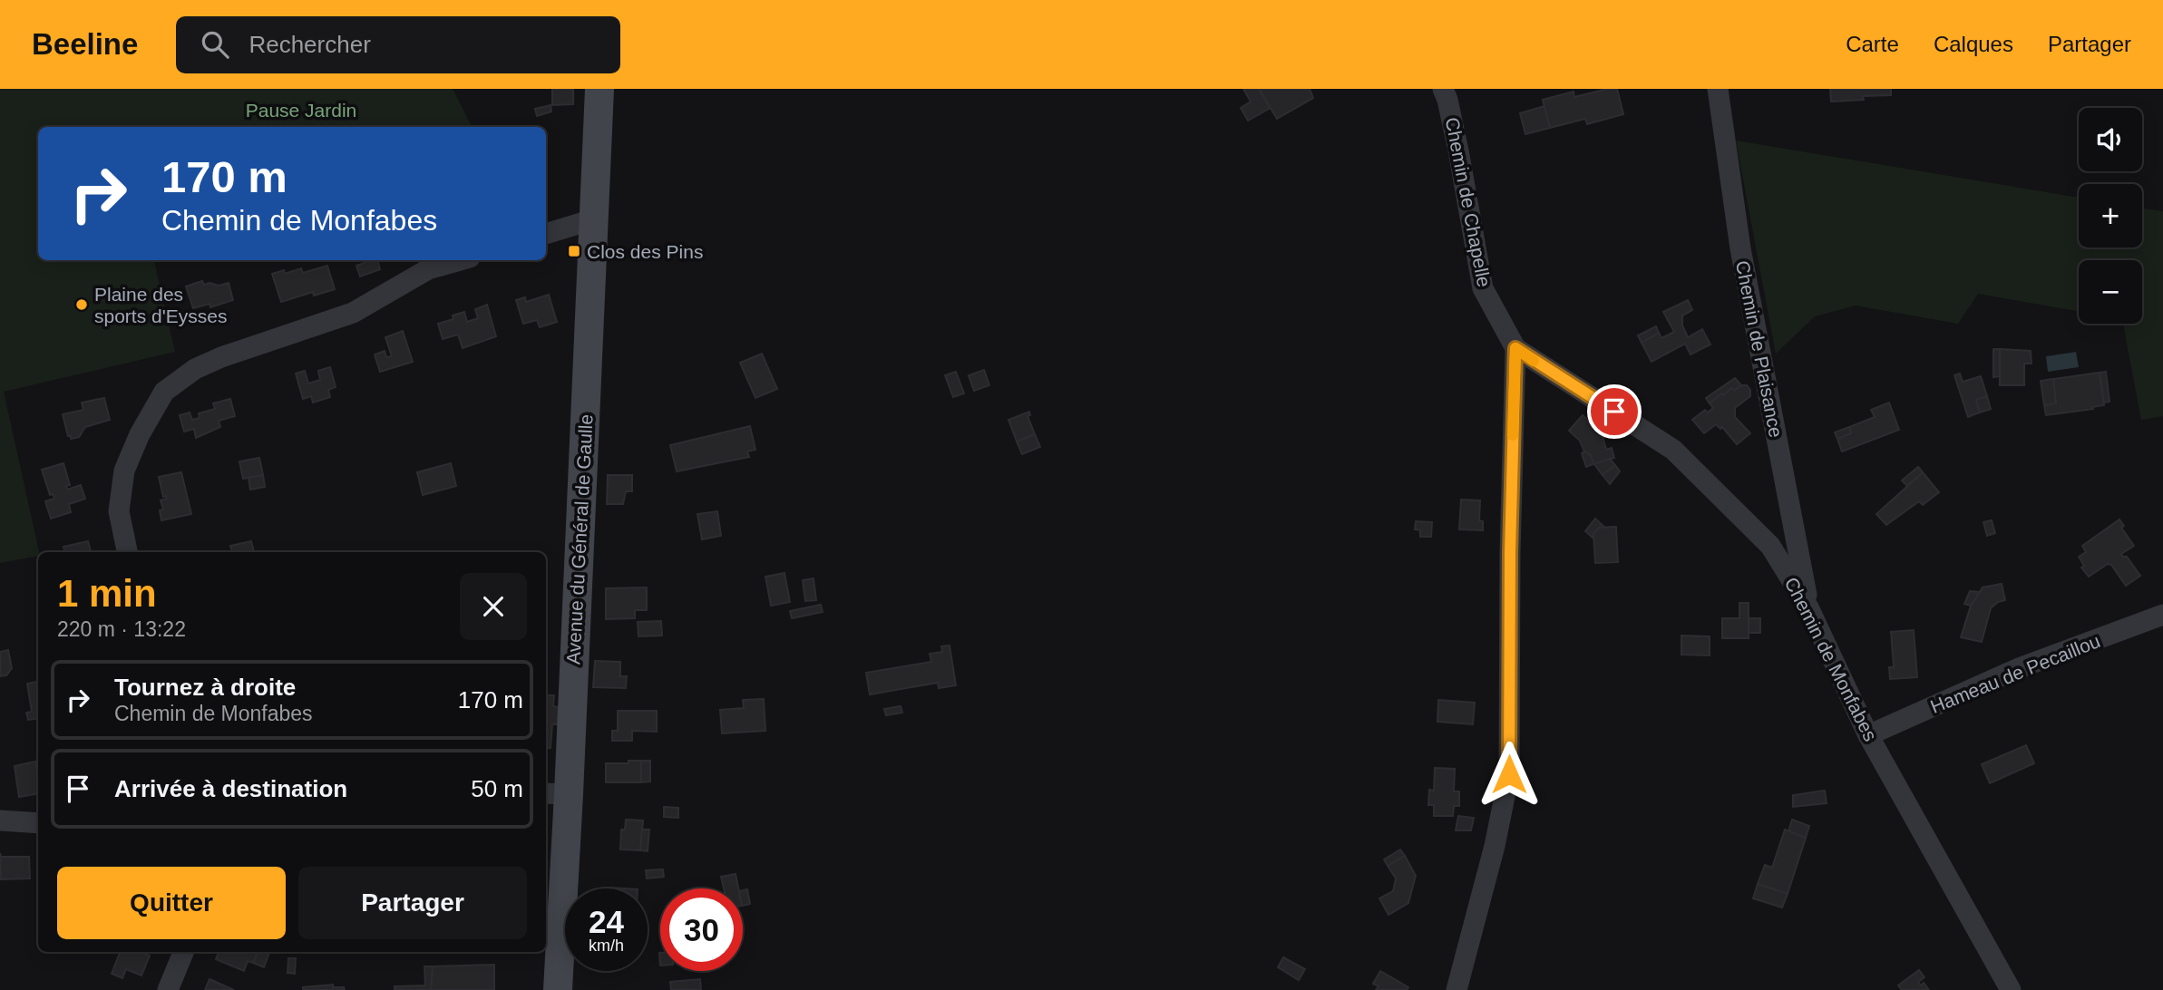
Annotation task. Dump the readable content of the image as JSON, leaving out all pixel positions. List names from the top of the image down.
{
  "streets": {
    "main road": ["Avenue du Général de Gaulle"],
    "street": [
      "Chemin de Chapelle",
      "Chemin de Plaisance",
      "Chemin de Monfabes",
      "Hameau de Pecaillou"
    ]
  },
  "crossings": [
    ["Chemin de Chapelle", "Chemin de Monfabes"],
    ["Chemin de Plaisance", "Chemin de Monfabes"],
    ["Chemin de Monfabes", "Hameau de Pecaillou"]
  ],
  "parks": ["Pause Jardin"],
  "places": {
    "transit": ["Clos des Pins"],
    "other": ["Plaine des sports d'Eysses"]
  },
  "page": {
    "header": "Beeline",
    "search": "Rechercher",
    "nav": ["Carte", "Calques", "Partager"],
    "map_buttons": ["+", "−"],
    "turn": ["170 m", "Chemin de Monfabes"],
    "heading": ["1 min", "220 m · 13:22"],
    "list": [
      {
        "name": "Tournez à droite",
        "note": "Chemin de Monfabes",
        "value": "170 m"
      },
      {
        "name": "Arrivée à destination",
        "value": "50 m"
      }
    ],
    "buttons": ["Quitter", "Partager"],
    "speed": "24 km/h",
    "limit": "30"
  }
}
